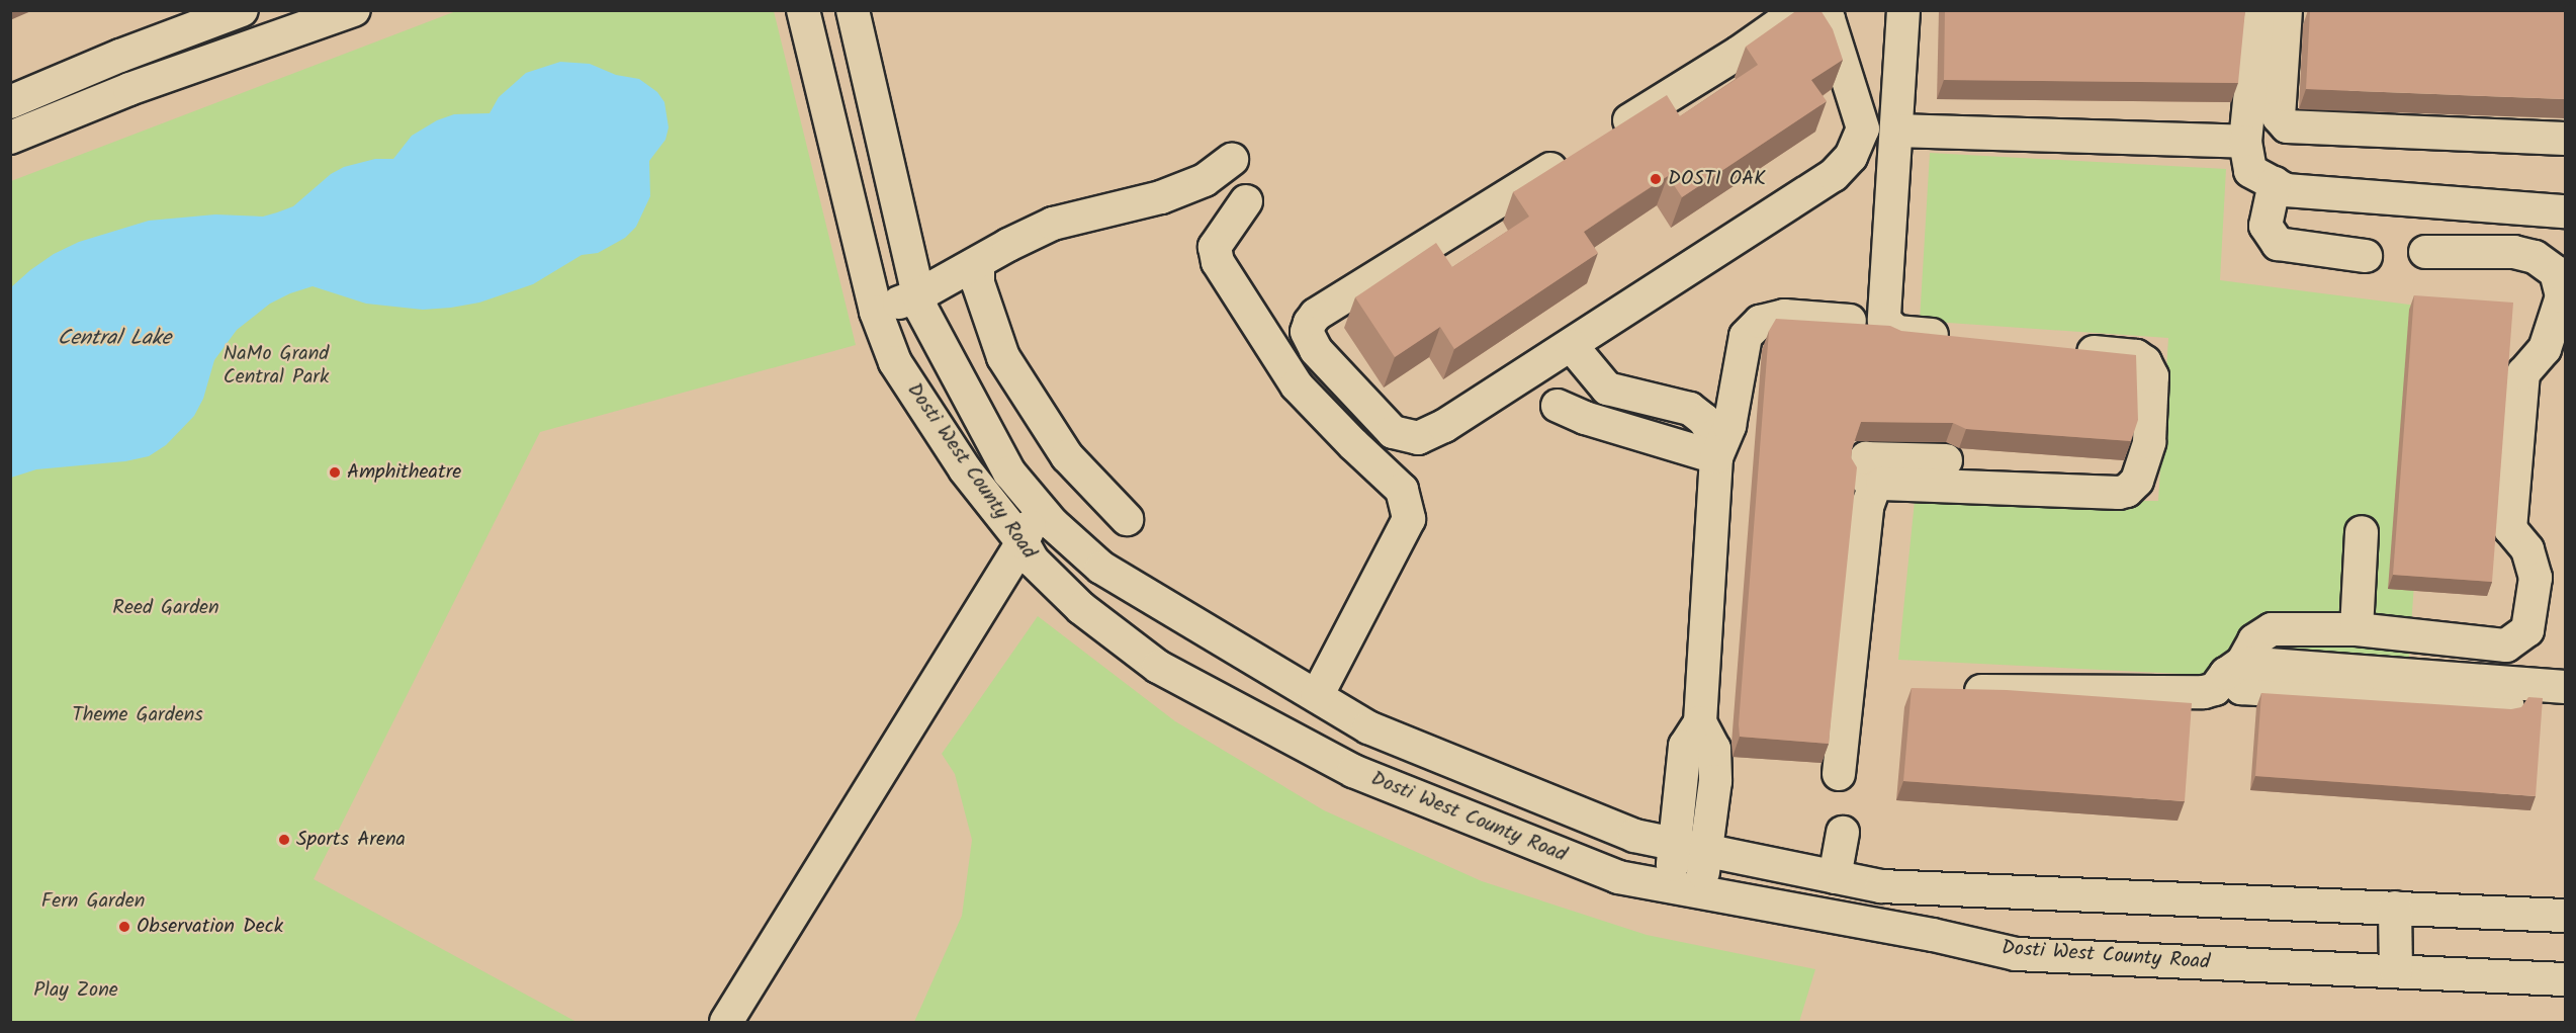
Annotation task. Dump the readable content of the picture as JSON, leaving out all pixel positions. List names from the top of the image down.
{
  "streets": {
    "street": ["Dosti West County Road"]
  },
  "water": ["Central Lake"],
  "parks": [
    "NaMo Grand Central Park",
    "Reed Garden",
    "Theme Gardens",
    "Fern Garden",
    "Play Zone"
  ],
  "places": [
    "DOSTI OAK",
    "Amphitheatre",
    "Sports Arena",
    "Observation Deck"
  ]
}
